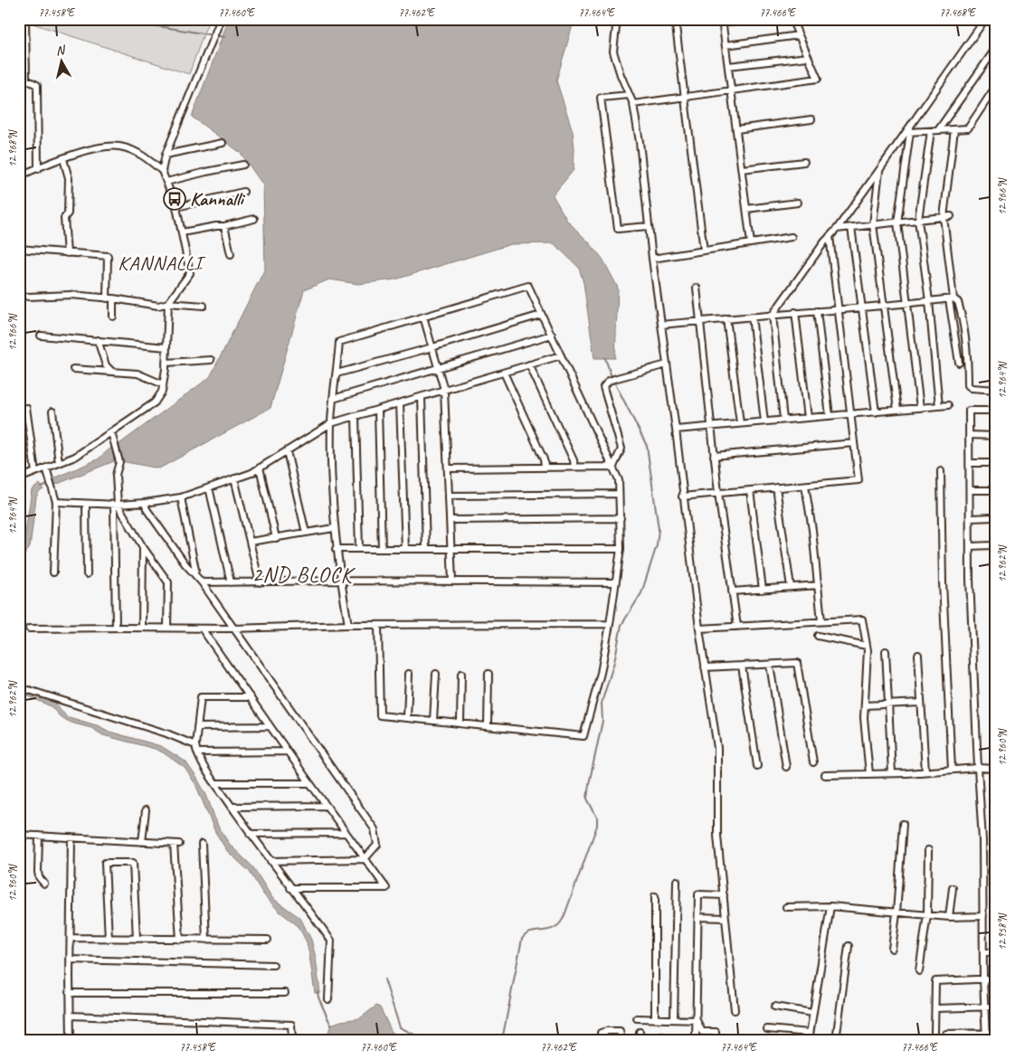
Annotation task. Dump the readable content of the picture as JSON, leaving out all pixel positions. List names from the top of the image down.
{
  "districts": ["KANNALLI", "2ND BLOCK"],
  "places": {
    "bus stop": ["Kannalli"]
  },
  "north": "top",
  "coordinates": [
    "77.458°E",
    "77.460°E",
    "77.462°E",
    "77.464°E",
    "77.466°E",
    "77.468°E",
    "12.968°N",
    "12.966°N",
    "12.964°N",
    "12.962°N",
    "12.960°N",
    "12.958°N"
  ]
}
